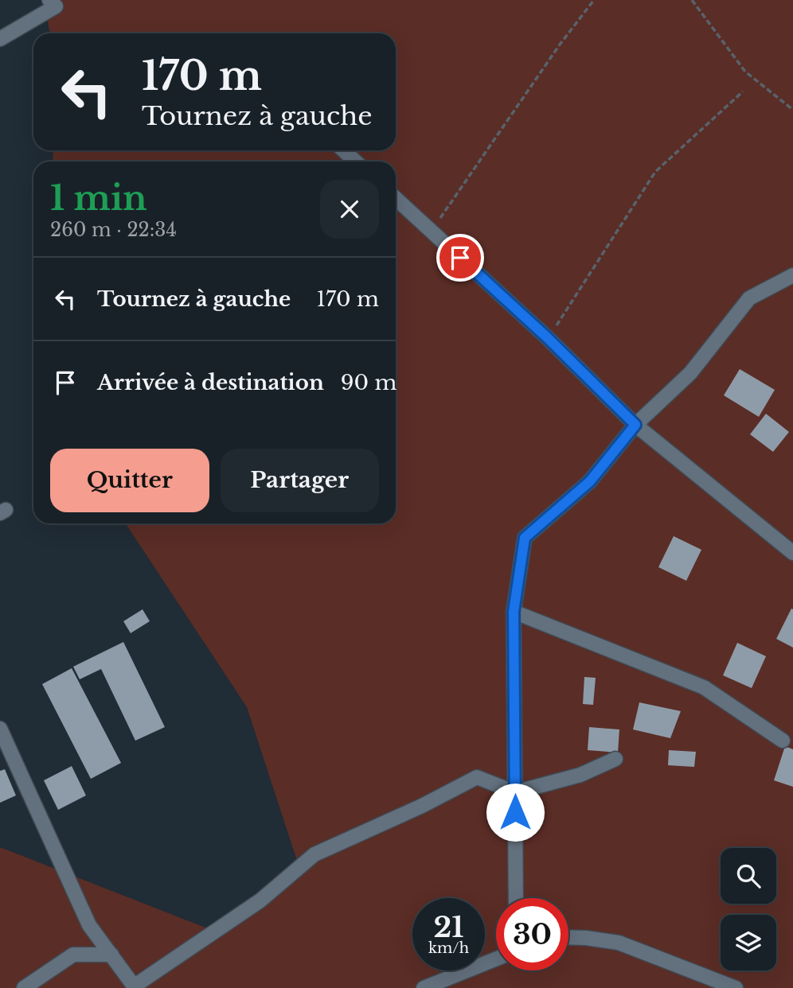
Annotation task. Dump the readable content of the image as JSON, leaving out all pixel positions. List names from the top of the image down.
{
  "page": {
    "turn": ["170 m", "Tournez à gauche"],
    "heading": ["1 min", "260 m · 22:34"],
    "list": [
      {
        "name": "Tournez à gauche",
        "value": "170 m"
      },
      {
        "name": "Arrivée à destination",
        "value": "90 m"
      }
    ],
    "buttons": ["Quitter", "Partager"],
    "speed": "21 km/h",
    "limit": "30"
  }
}
